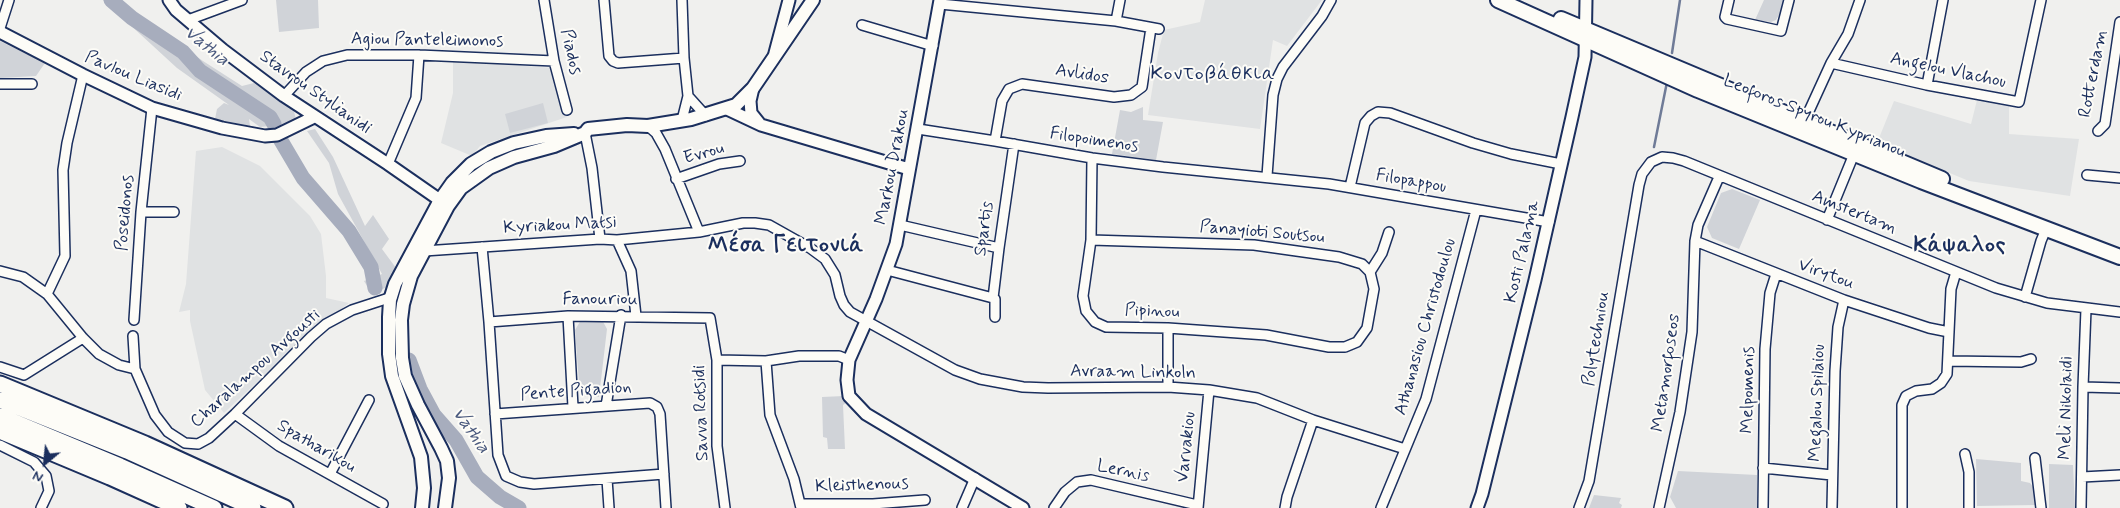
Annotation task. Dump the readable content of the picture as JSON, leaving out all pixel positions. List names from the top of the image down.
{
  "streets": {
    "main road": ["Leoforos Spyrou Kyprianou"],
    "street": [
      "Agiou Panteleimonos",
      "Piados",
      "Angelou Vlachou",
      "Rotterdam",
      "Avlidos",
      "Pavlou Liasidi",
      "Stavrou Stylianidi",
      "Filopoimenos",
      "Evrou",
      "Markou Drakou",
      "Filopappou",
      "Poseidonos",
      "Amstertam",
      "Kyriakou Matsi",
      "Spartis",
      "Panayioti Soutsou",
      "Kosti Palama",
      "Virytou",
      "Fanouriou",
      "Pipinou",
      "Athanasiou Christodoulou",
      "Polytechniou",
      "Charalampou Avgousti",
      "Avraam Linkoln",
      "Metamorfoseos",
      "Melpomenis",
      "Pente Pigadion",
      "Megalou Spilaiou",
      "Meli Nikolaidi",
      "Savva Rotsidi",
      "Spatharikou",
      "Varvakiou",
      "Lernis",
      "Kleisthenous"
    ]
  },
  "crossings": [
    ["Agiou Panteleimonos", "Piados"],
    ["Agiou Panteleimonos", "Stavrou Stylianidi"],
    ["Avlidos", "Filopoimenos"],
    ["Pavlou Liasidi", "Stavrou Stylianidi"],
    ["Pavlou Liasidi", "Poseidonos"],
    ["Leoforos Spyrou Kyprianou", "Kosti Palama"],
    ["Filopoimenos", "Markou Drakou"],
    ["Filopoimenos", "Filopappou"],
    ["Filopoimenos", "Spartis"],
    ["Filopoimenos", "Pipinou"],
    ["Markou Drakou", "Kyriakou Matsi"],
    ["Markou Drakou", "Avraam Linkoln"],
    ["Filopappou", "Kosti Palama"],
    ["Filopappou", "Athanasiou Christodoulou"],
    ["Amstertam", "Polytechniou"],
    ["Amstertam", "Metamorfoseos"],
    ["Amstertam", "Meli Nikolaidi"],
    ["Kyriakou Matsi", "Avraam Linkoln"],
    ["Panayioti Soutsou", "Pipinou"],
    ["Virytou", "Metamorfoseos"],
    ["Virytou", "Melpomenis"],
    ["Virytou", "Megalou Spilaiou"],
    ["Fanouriou", "Savva Rotsidi"],
    ["Athanasiou Christodoulou", "Avraam Linkoln"],
    ["Charalampou Avgousti", "Spatharikou"],
    ["Avraam Linkoln", "Varvakiou"],
    ["Varvakiou", "Lernis"]
  ],
  "districts": ["Κοντοβάθκια", "Μέσα Γειτονιά", "Κάψαλος"],
  "water": ["Vathia"],
  "north": "bottom left"
}
